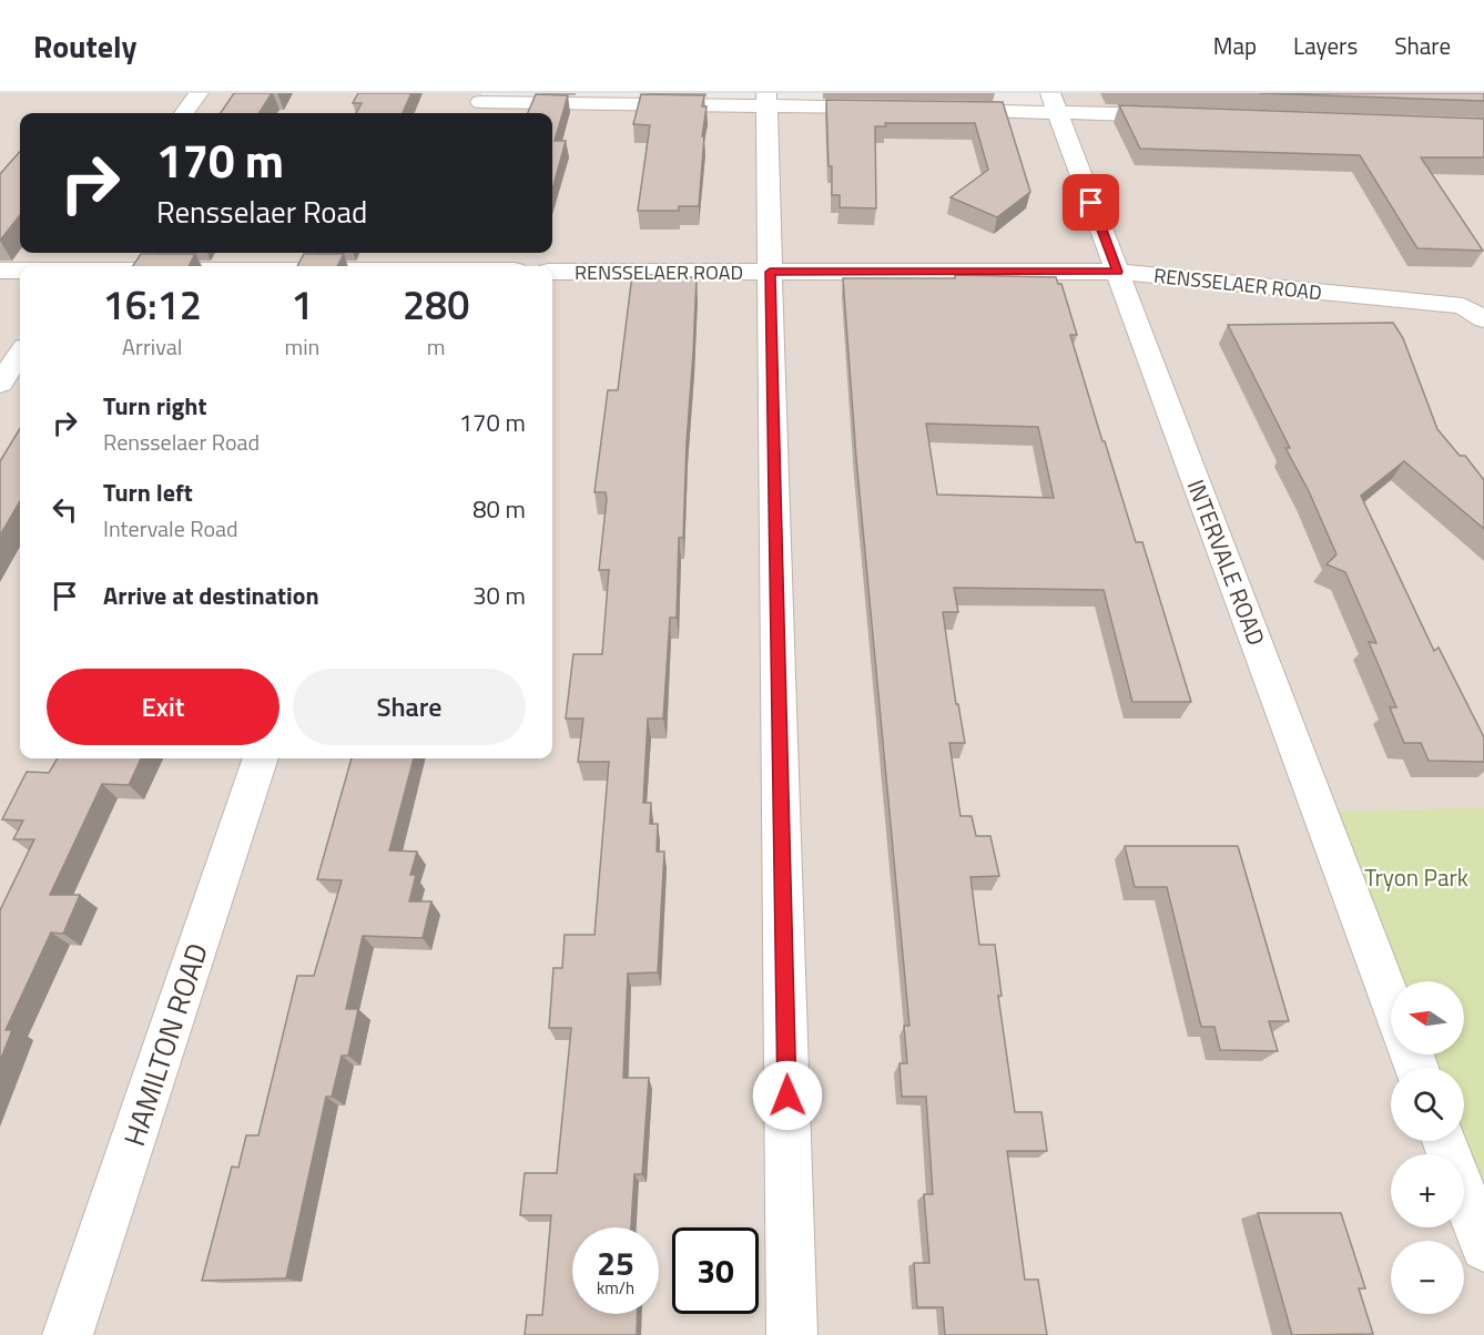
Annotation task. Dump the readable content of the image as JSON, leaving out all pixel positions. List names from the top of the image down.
{
  "streets": {
    "street": ["RENSSELAER ROAD", "INTERVALE ROAD", "HAMILTON ROAD"]
  },
  "crossings": [
    ["RENSSELAER ROAD", "INTERVALE ROAD"]
  ],
  "parks": ["Tryon Park"],
  "north": "left",
  "page": {
    "header": "Routely",
    "nav": ["Map", "Layers", "Share"],
    "turn": ["170 m", "Rensselaer Road"],
    "eta": [
      "16:12",
      "Arrival",
      "1",
      "min",
      "280",
      "m"
    ],
    "list": [
      {
        "name": "Turn right",
        "note": "Rensselaer Road",
        "value": "170 m"
      },
      {
        "name": "Turn left",
        "note": "Intervale Road",
        "value": "80 m"
      },
      {
        "name": "Arrive at destination",
        "value": "30 m"
      }
    ],
    "buttons": ["Exit", "Share"],
    "map_buttons": ["+", "−"],
    "speed": "25 km/h",
    "limit": "30"
  }
}
